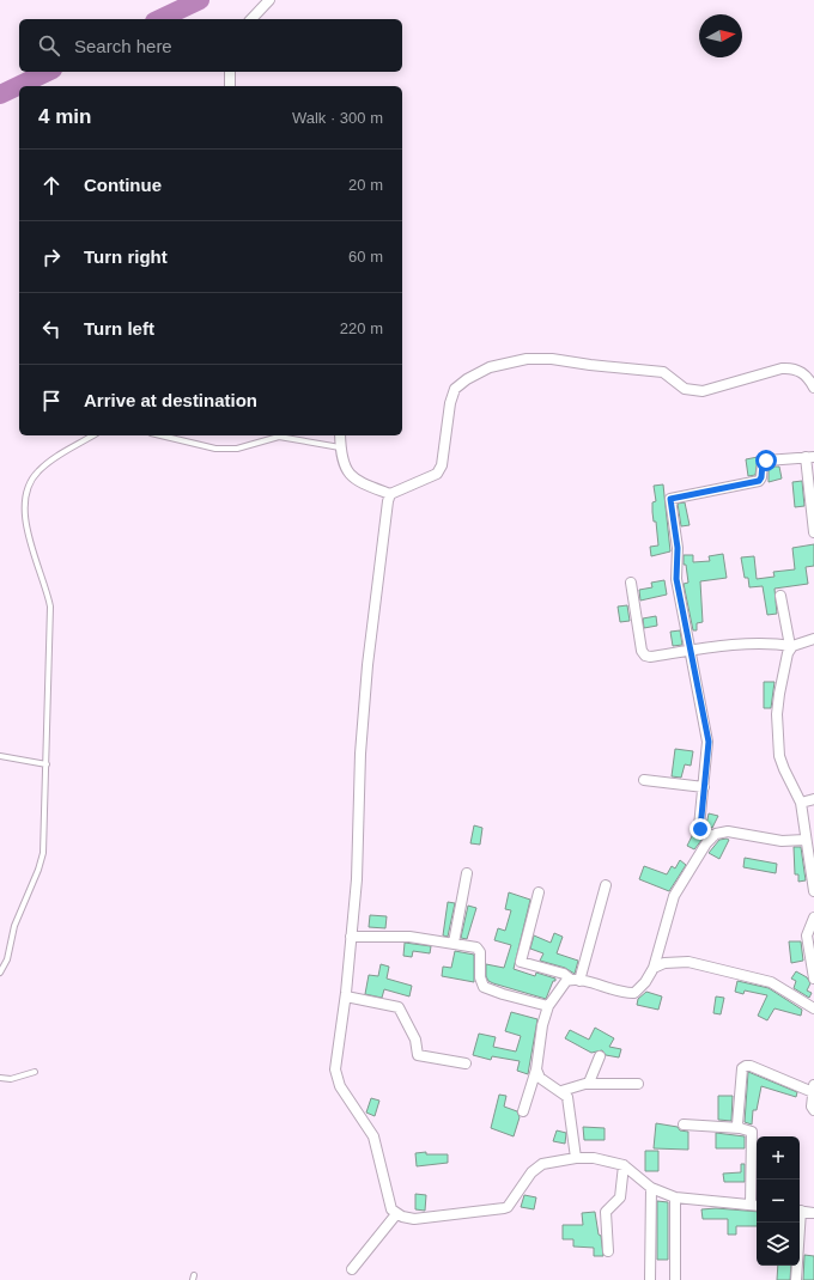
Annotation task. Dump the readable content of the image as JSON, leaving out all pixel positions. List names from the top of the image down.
{
  "north": "right",
  "page": {
    "search": "Search here",
    "heading": ["4 min", "Walk · 300 m"],
    "list": [
      ["Continue", "20 m"],
      ["Turn right", "60 m"],
      ["Turn left", "220 m"],
      "Arrive at destination"
    ],
    "map_buttons": ["+", "−"]
  }
}
